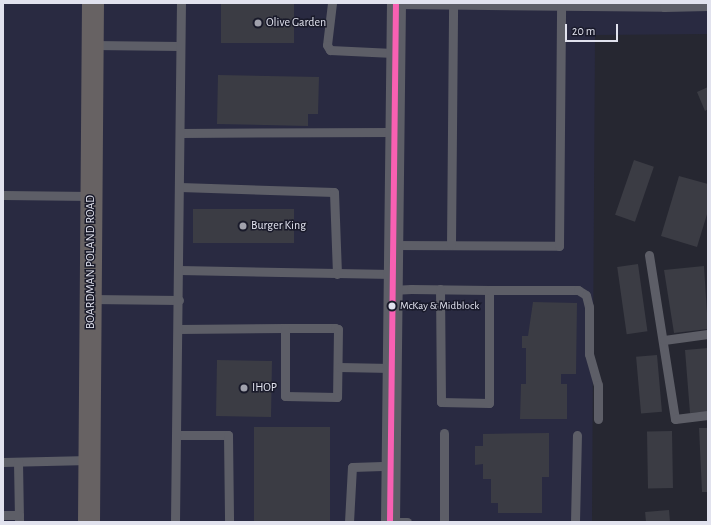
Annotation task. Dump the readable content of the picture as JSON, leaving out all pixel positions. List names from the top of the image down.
{
  "streets": {
    "main road": ["BOARDMAN POLAND ROAD"]
  },
  "places": [
    "Olive Garden",
    "Burger King",
    "McKay & Midblock",
    "IHOP"
  ],
  "scale_bar": "20 m"
}
